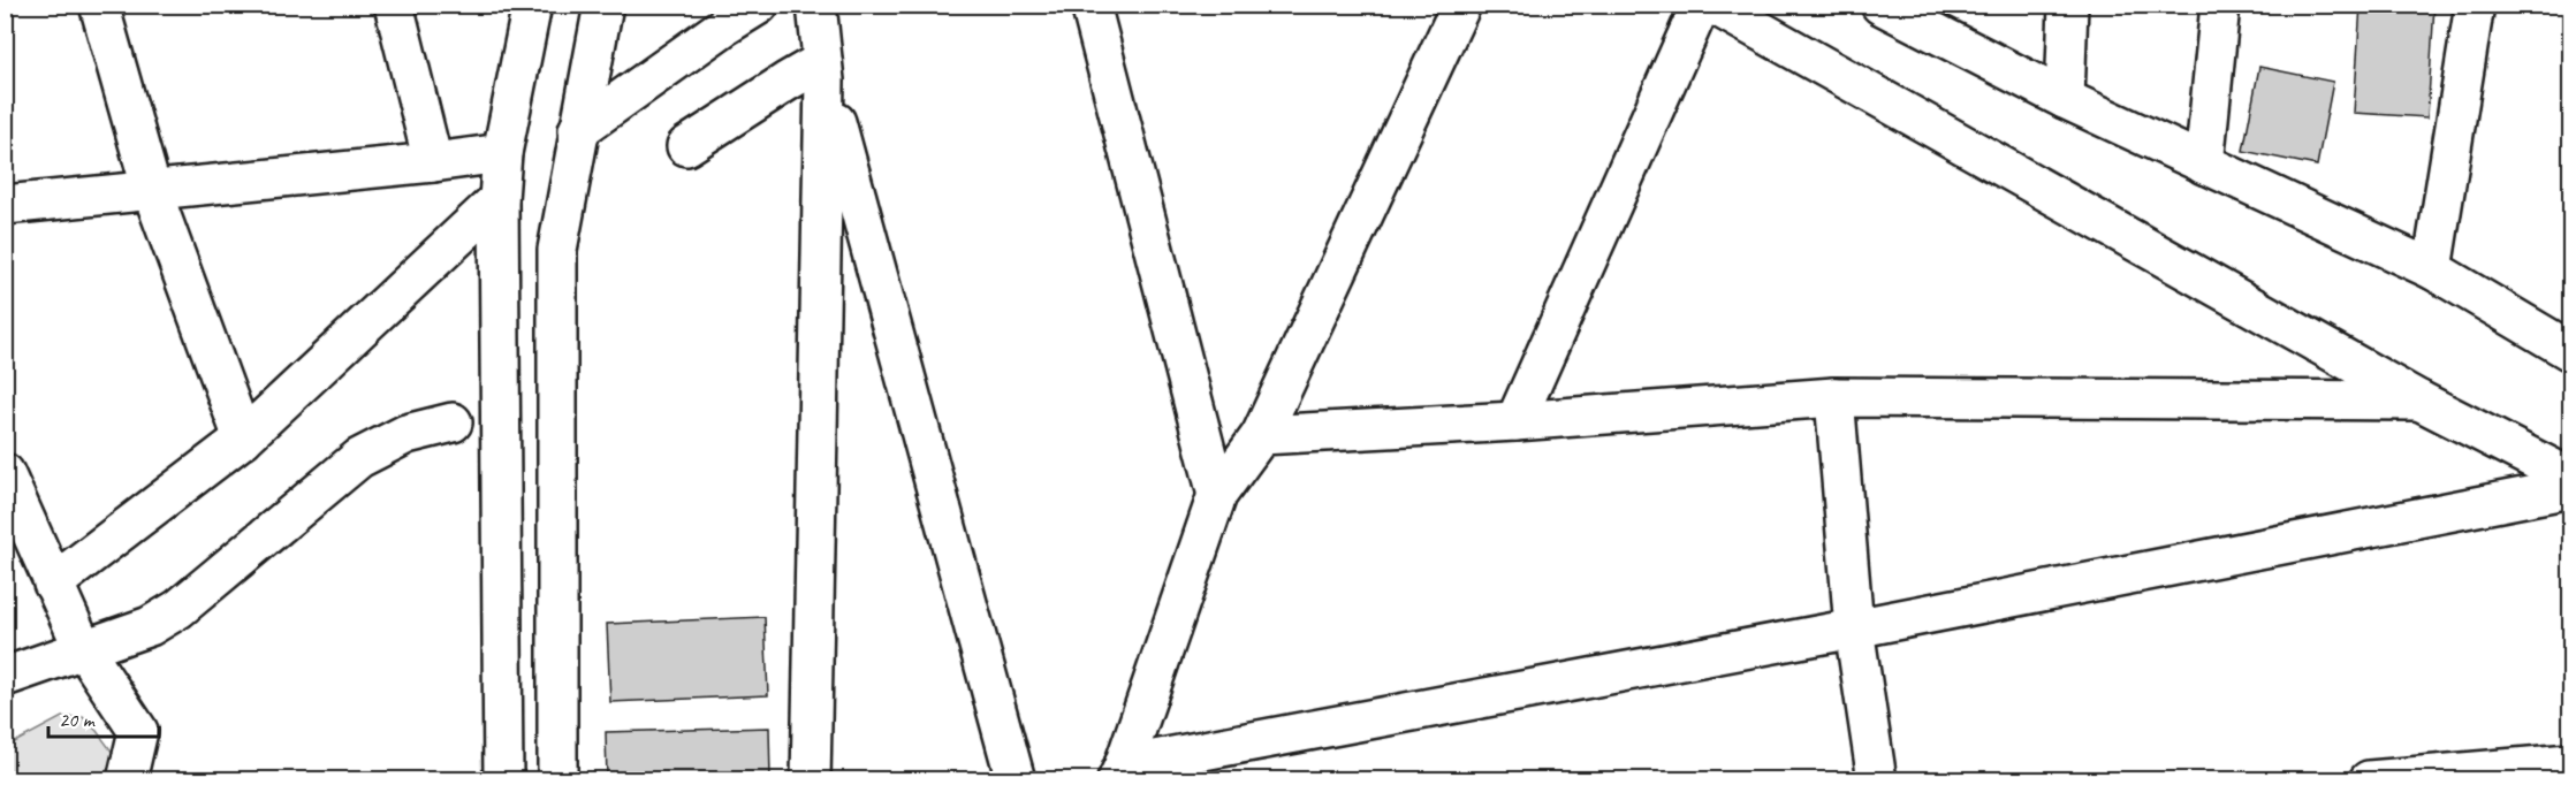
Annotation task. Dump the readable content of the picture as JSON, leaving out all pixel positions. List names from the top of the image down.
{
  "scale_bar": "20 m"
}
